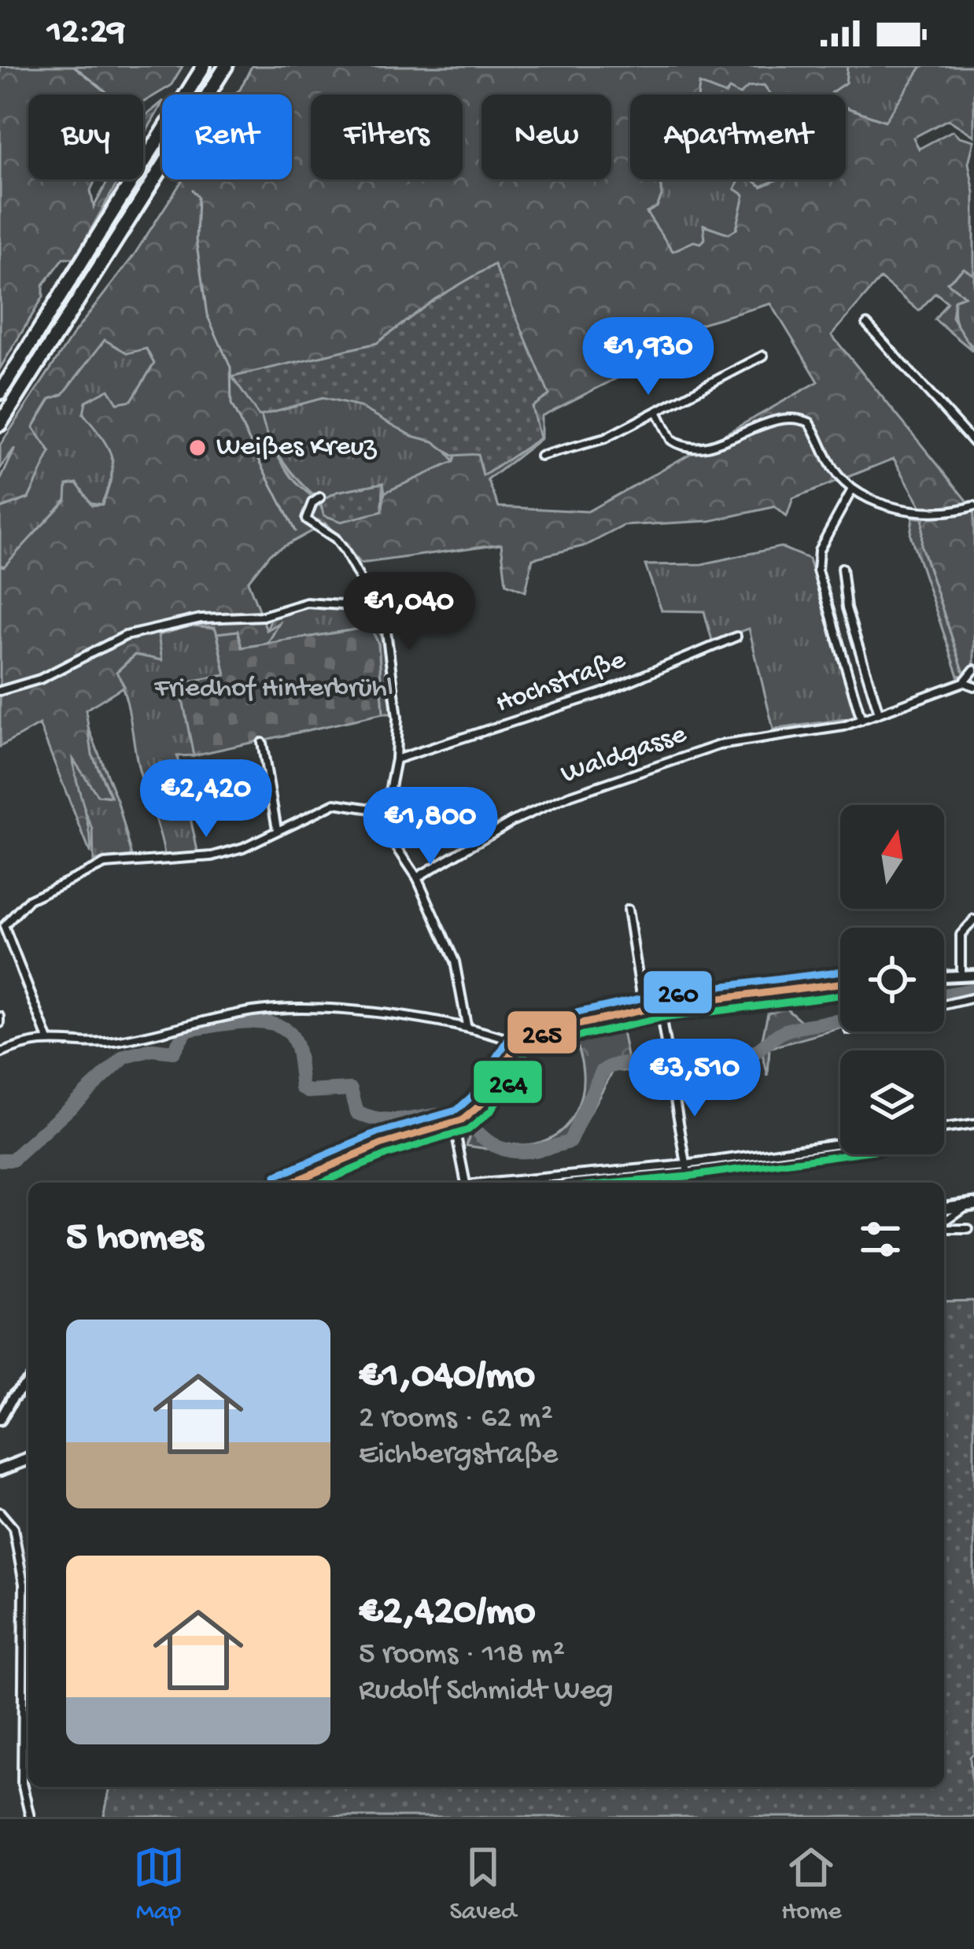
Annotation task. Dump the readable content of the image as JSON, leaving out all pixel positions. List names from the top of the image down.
{
  "streets": {
    "street": ["Hochstraße", "Waldgasse"]
  },
  "parks": ["Friedhof Hinterbrühl"],
  "places": ["Weißes Kreuz"],
  "lines": ["transit line 260", "transit line 265", "transit line 264"],
  "north": "top",
  "page": {
    "status": "12:29",
    "chip": [
      "Buy",
      "Rent",
      "Filters",
      "New",
      "Apartment"
    ],
    "price": [
      "€1,930",
      "€1,040",
      "€2,420",
      "€1,800",
      "€3,510"
    ],
    "heading": "5 homes",
    "list": [
      {
        "name": "€1,040/mo",
        "note": "2 rooms · 62 m² · Eichbergstraße"
      },
      {
        "name": "€2,420/mo",
        "note": "5 rooms · 118 m² · Rudolf Schmidt Weg"
      }
    ],
    "tabs": ["Map", "Saved", "Home"]
  }
}
